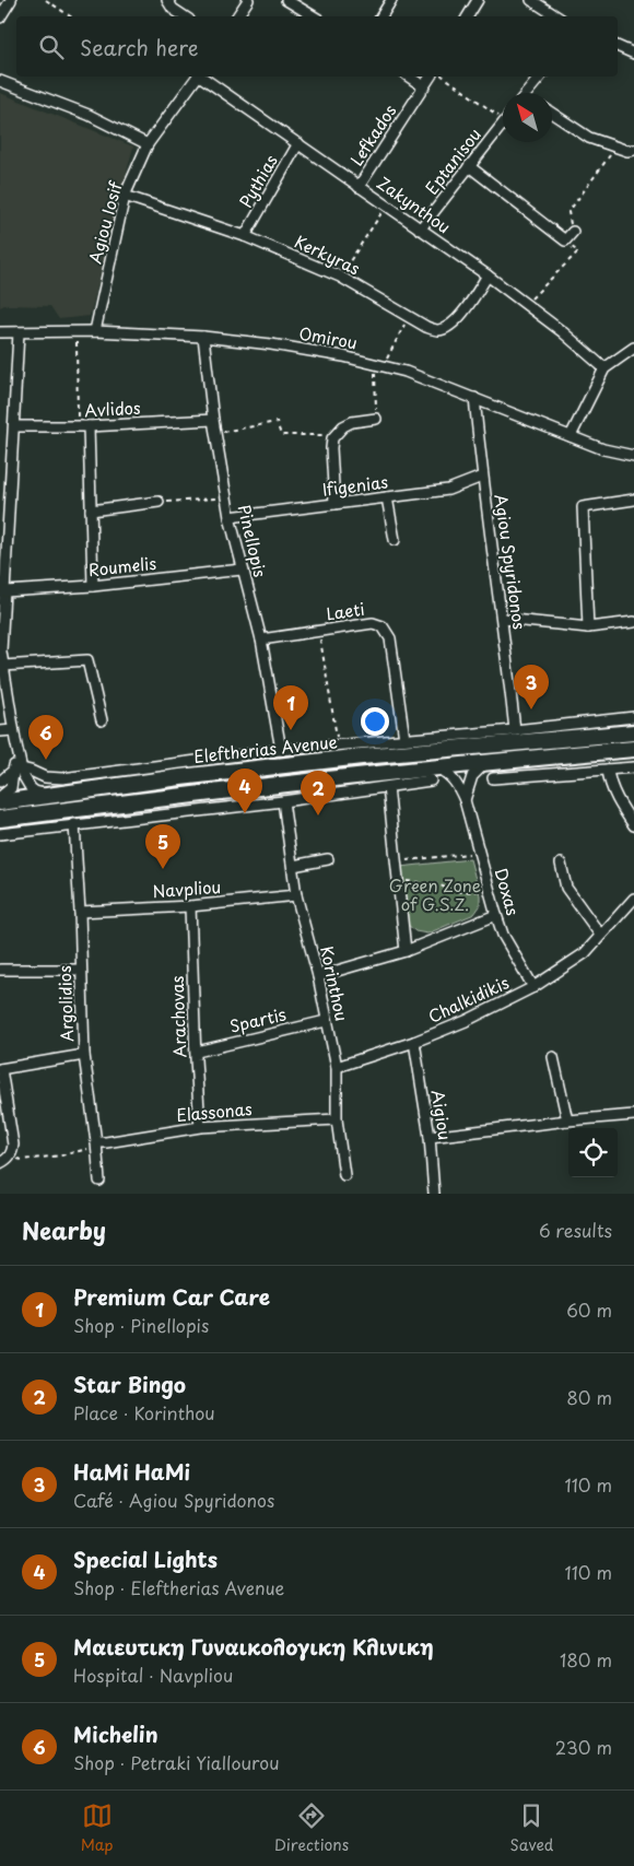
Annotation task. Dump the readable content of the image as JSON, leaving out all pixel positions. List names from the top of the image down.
{
  "streets": {
    "highway": ["Eleftherias Avenue"],
    "street": [
      "Lefkados",
      "Eptanisou",
      "Pythias",
      "Zakynthou",
      "Agiou Iosif",
      "Kerkyras",
      "Omirou",
      "Avlidos",
      "Ifigenias",
      "Pinellopis",
      "Agiou Spyridonos",
      "Roumelis",
      "Laeti",
      "Navpliou",
      "Doxas",
      "Korinthou",
      "Chalkidikis",
      "Argolidios",
      "Arachovas",
      "Spartis",
      "Elassonas",
      "Aigiou"
    ]
  },
  "crossings": [
    ["Lefkados", "Zakynthou"],
    ["Eptanisou", "Zakynthou"],
    ["Pythias", "Zakynthou"],
    ["Pythias", "Kerkyras"],
    ["Zakynthou", "Kerkyras"],
    ["Agiou Iosif", "Kerkyras"],
    ["Agiou Iosif", "Omirou"],
    ["Omirou", "Pinellopis"],
    ["Omirou", "Agiou Spyridonos"],
    ["Avlidos", "Pinellopis"],
    ["Ifigenias", "Pinellopis"],
    ["Ifigenias", "Agiou Spyridonos"],
    ["Pinellopis", "Roumelis"],
    ["Pinellopis", "Laeti"],
    ["Navpliou", "Korinthou"],
    ["Navpliou", "Argolidios"],
    ["Navpliou", "Arachovas"],
    ["Doxas", "Chalkidikis"],
    ["Korinthou", "Chalkidikis"],
    ["Korinthou", "Spartis"],
    ["Korinthou", "Elassonas"],
    ["Chalkidikis", "Aigiou"],
    ["Argolidios", "Elassonas"],
    ["Arachovas", "Spartis"],
    ["Arachovas", "Elassonas"]
  ],
  "parks": ["Green Zone of G.S.Z."],
  "north": "top left",
  "page": {
    "search": "Search here",
    "pins": [
      "3",
      "1",
      "6",
      "4",
      "2",
      "5"
    ],
    "heading": ["Nearby", "6 results"],
    "list": [
      {
        "mark": "1",
        "name": "Premium Car Care",
        "note": "Shop · Pinellopis",
        "value": "60 m"
      },
      {
        "mark": "2",
        "name": "Star Bingo",
        "note": "Place · Korinthou",
        "value": "80 m"
      },
      {
        "mark": "3",
        "name": "HaMi HaMi",
        "note": "Café · Agiou Spyridonos",
        "value": "110 m"
      },
      {
        "mark": "4",
        "name": "Special Lights",
        "note": "Shop · Eleftherias Avenue",
        "value": "110 m"
      },
      {
        "mark": "5",
        "name": "Μαιευτικη Γυναικολογικη Κλινικη",
        "note": "Hospital · Navpliou",
        "value": "180 m"
      },
      {
        "mark": "6",
        "name": "Michelin",
        "note": "Shop · Petraki Yiallourou",
        "value": "230 m"
      }
    ],
    "nav": ["Map", "Directions", "Saved"]
  }
}
